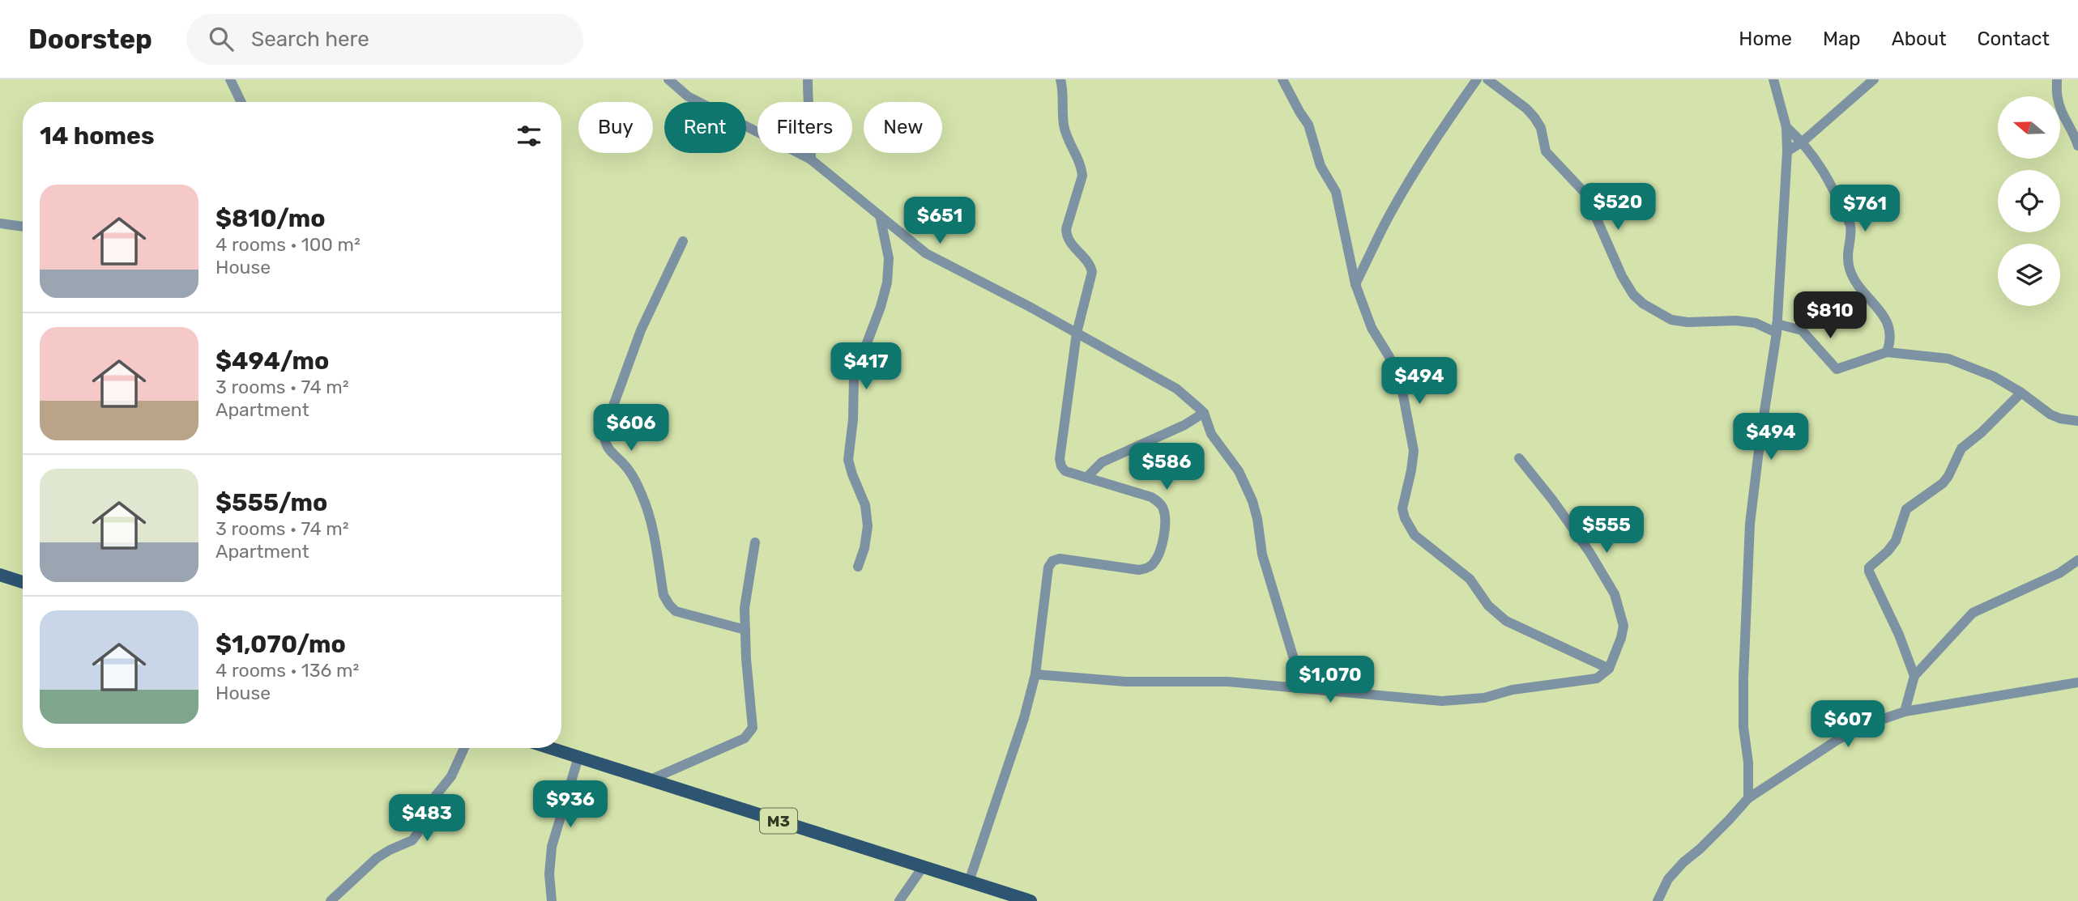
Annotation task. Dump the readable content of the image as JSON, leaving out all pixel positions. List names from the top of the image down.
{
  "streets": {
    "main road": ["M3"]
  },
  "north": "left",
  "page": {
    "header": "Doorstep",
    "search": "Search here",
    "nav": [
      "Home",
      "Map",
      "About",
      "Contact"
    ],
    "chip": [
      "Buy",
      "Rent",
      "Filters",
      "New"
    ],
    "heading": "14 homes",
    "list": [
      {
        "name": "$810/mo",
        "note": "4 rooms · 100 m² · House"
      },
      {
        "name": "$494/mo",
        "note": "3 rooms · 74 m² · Apartment"
      },
      {
        "name": "$555/mo",
        "note": "3 rooms · 74 m² · Apartment"
      },
      {
        "name": "$1,070/mo",
        "note": "4 rooms · 136 m² · House"
      }
    ],
    "price": [
      "$520",
      "$761",
      "$651",
      "$810",
      "$417",
      "$494",
      "$606",
      "$494",
      "$586",
      "$555",
      "$1,070",
      "$607",
      "$936",
      "$483"
    ]
  }
}
